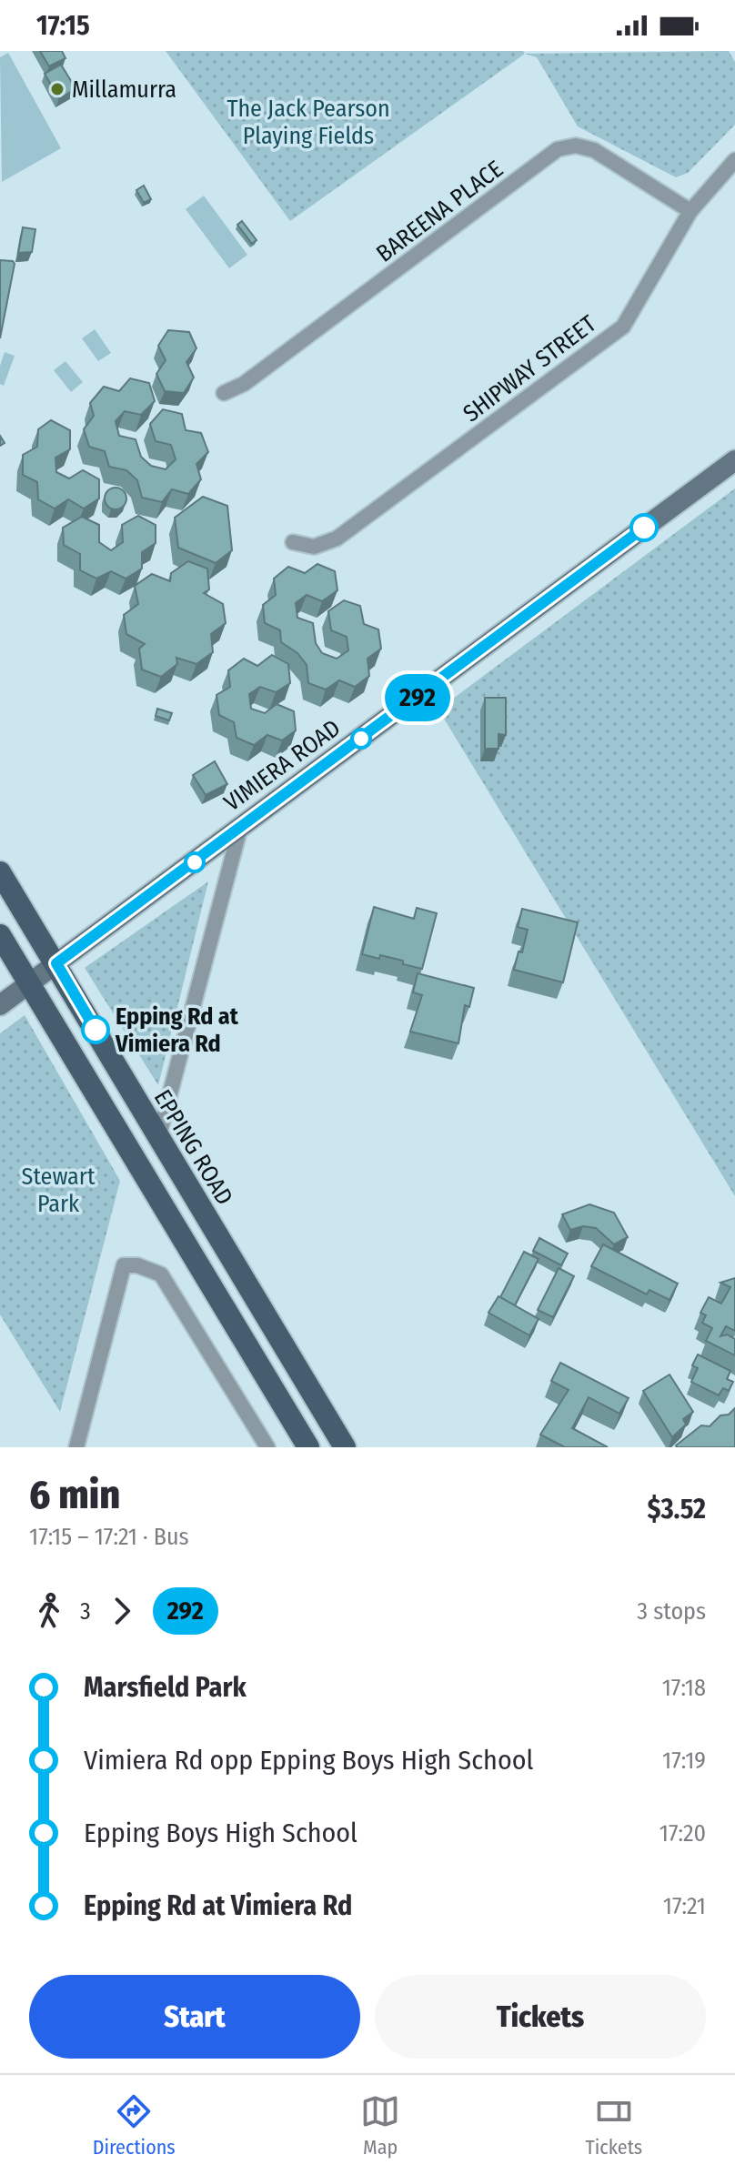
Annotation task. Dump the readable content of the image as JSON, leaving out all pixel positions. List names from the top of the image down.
{
  "streets": {
    "main road": ["EPPING ROAD"],
    "street": ["BAREENA PLACE", "SHIPWAY STREET", "VIMIERA ROAD"]
  },
  "crossings": [
    ["BAREENA PLACE", "SHIPWAY STREET"],
    ["VIMIERA ROAD", "EPPING ROAD"]
  ],
  "parks": ["The Jack Pearson Playing Fields", "Stewart Park"],
  "places": ["Millamurra", "Epping Rd at Vimiera Rd"],
  "lines": ["bus line 292"],
  "page": {
    "status": "17:15",
    "on_map": "292",
    "heading": ["6 min", "17:15 – 17:21 · Bus", "$3.52"],
    "legs": ["3", "292", "3 stops"],
    "list": [
      {
        "name": "Marsfield Park",
        "value": "17:18"
      },
      {
        "name": "Vimiera Rd opp Epping Boys High School",
        "value": "17:19"
      },
      {
        "name": "Epping Boys High School",
        "value": "17:20"
      },
      {
        "name": "Epping Rd at Vimiera Rd",
        "value": "17:21"
      }
    ],
    "buttons": ["Start", "Tickets"],
    "tabs": ["Directions", "Map", "Tickets"]
  }
}
